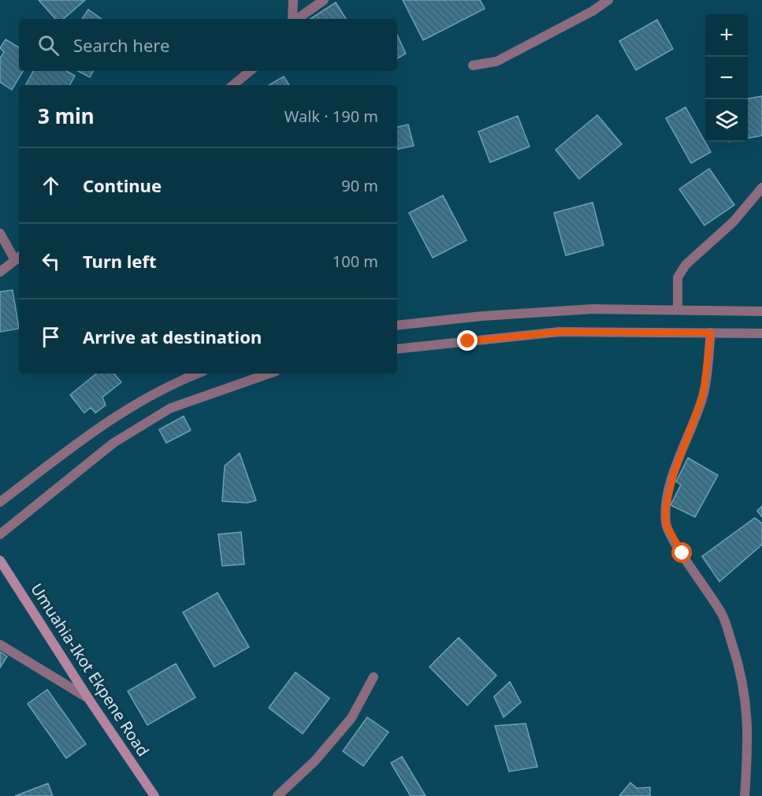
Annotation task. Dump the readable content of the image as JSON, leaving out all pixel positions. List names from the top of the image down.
{
  "streets": {
    "main road": ["Umuahia-Ikot Ekpene Road"]
  },
  "page": {
    "map_buttons": ["+", "−"],
    "search": "Search here",
    "heading": ["3 min", "Walk · 190 m"],
    "list": [
      ["Continue", "90 m"],
      ["Turn left", "100 m"],
      "Arrive at destination"
    ]
  }
}
